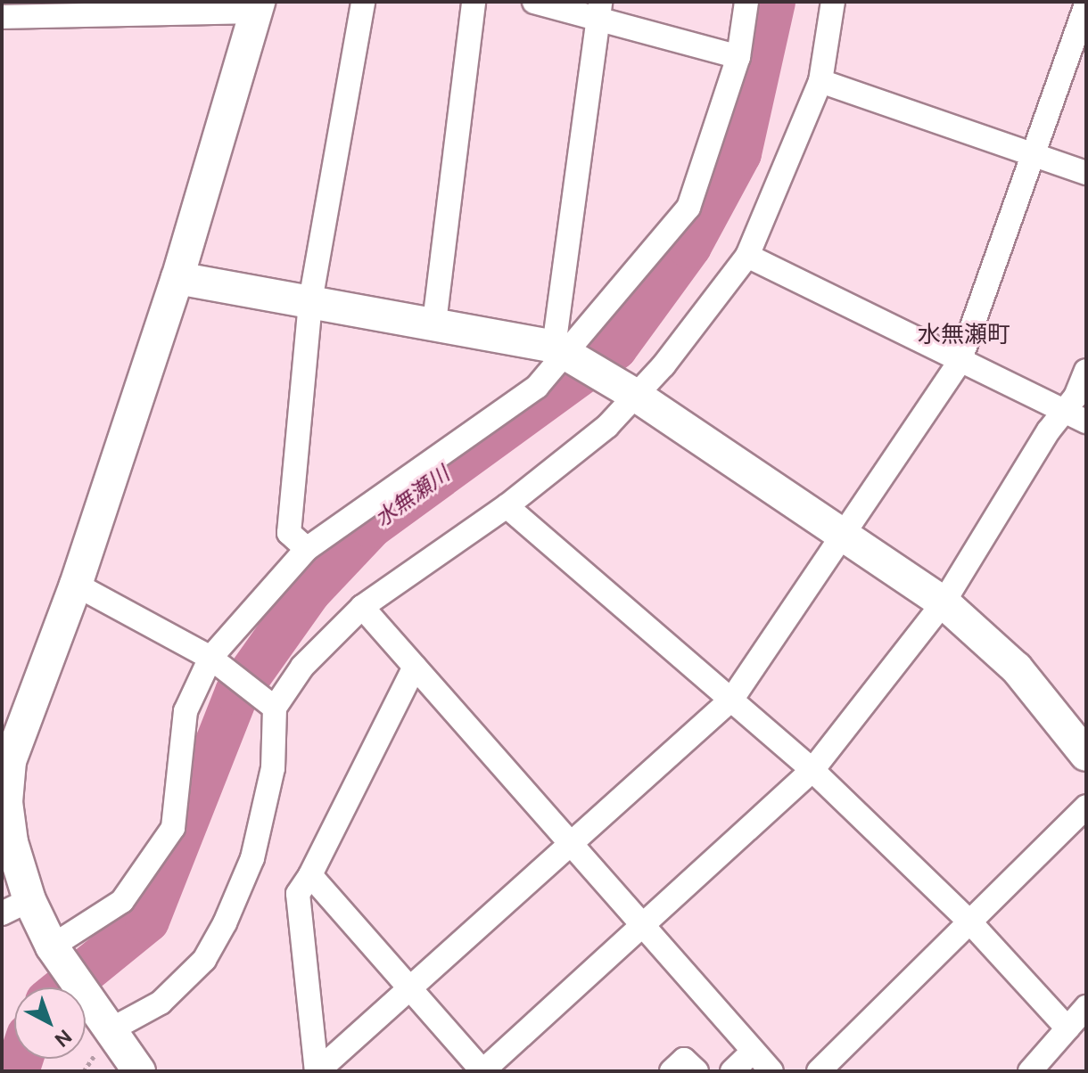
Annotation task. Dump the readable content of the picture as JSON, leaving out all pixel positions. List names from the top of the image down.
{
  "districts": ["水無瀬町"],
  "water": ["水無瀬川"],
  "north": "bottom right"
}
